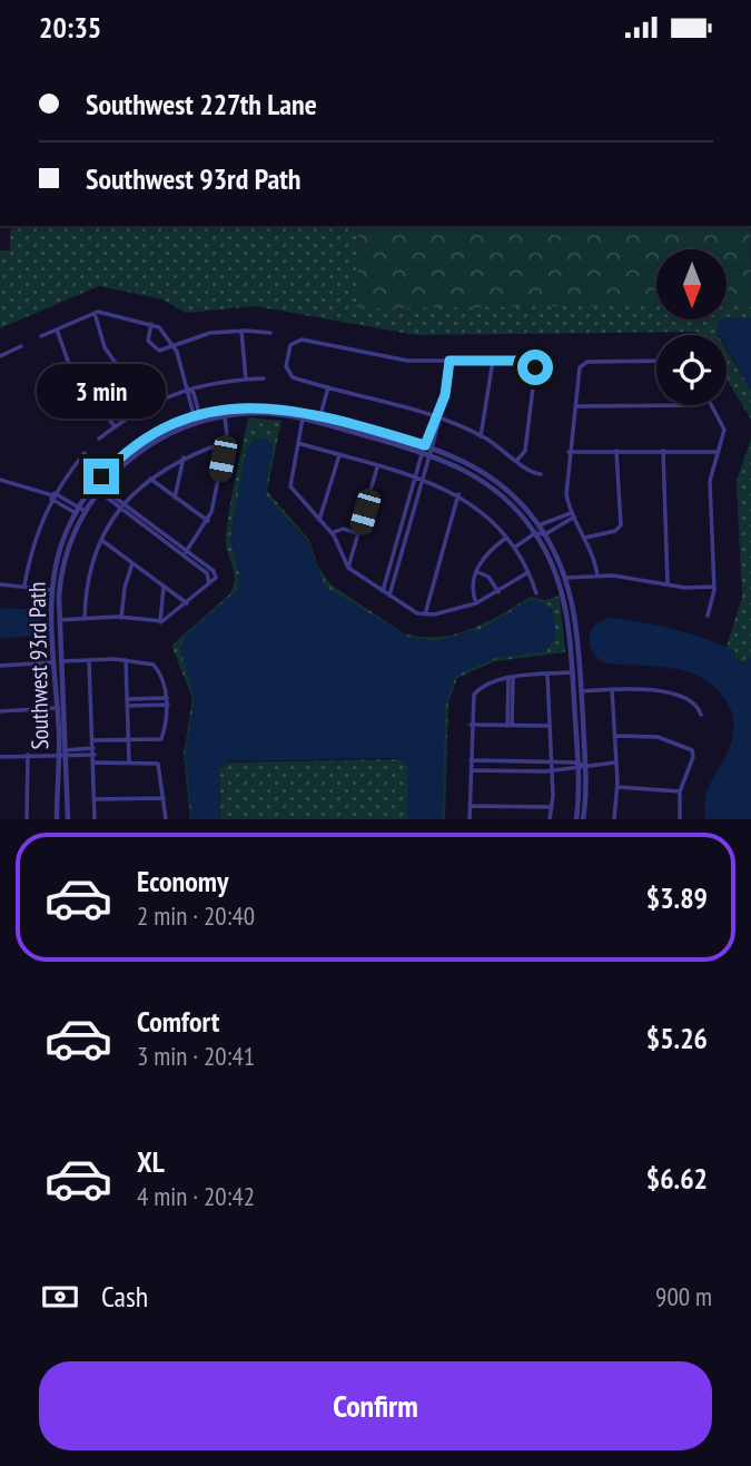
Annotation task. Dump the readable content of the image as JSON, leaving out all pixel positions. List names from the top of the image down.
{
  "streets": {
    "street": ["Southwest 93rd Path"]
  },
  "north": "bottom",
  "page": {
    "status": "20:35",
    "banner": ["Southwest 227th Lane", "Southwest 93rd Path"],
    "bubble": "3 min",
    "list": [
      {
        "name": "Economy",
        "note": "2 min · 20:40",
        "value": "$3.89"
      },
      {
        "name": "Comfort",
        "note": "3 min · 20:41",
        "value": "$5.26"
      },
      {
        "name": "XL",
        "note": "4 min · 20:42",
        "value": "$6.62"
      }
    ],
    "pay": ["Cash", "900 m"],
    "buttons": "Confirm"
  }
}
